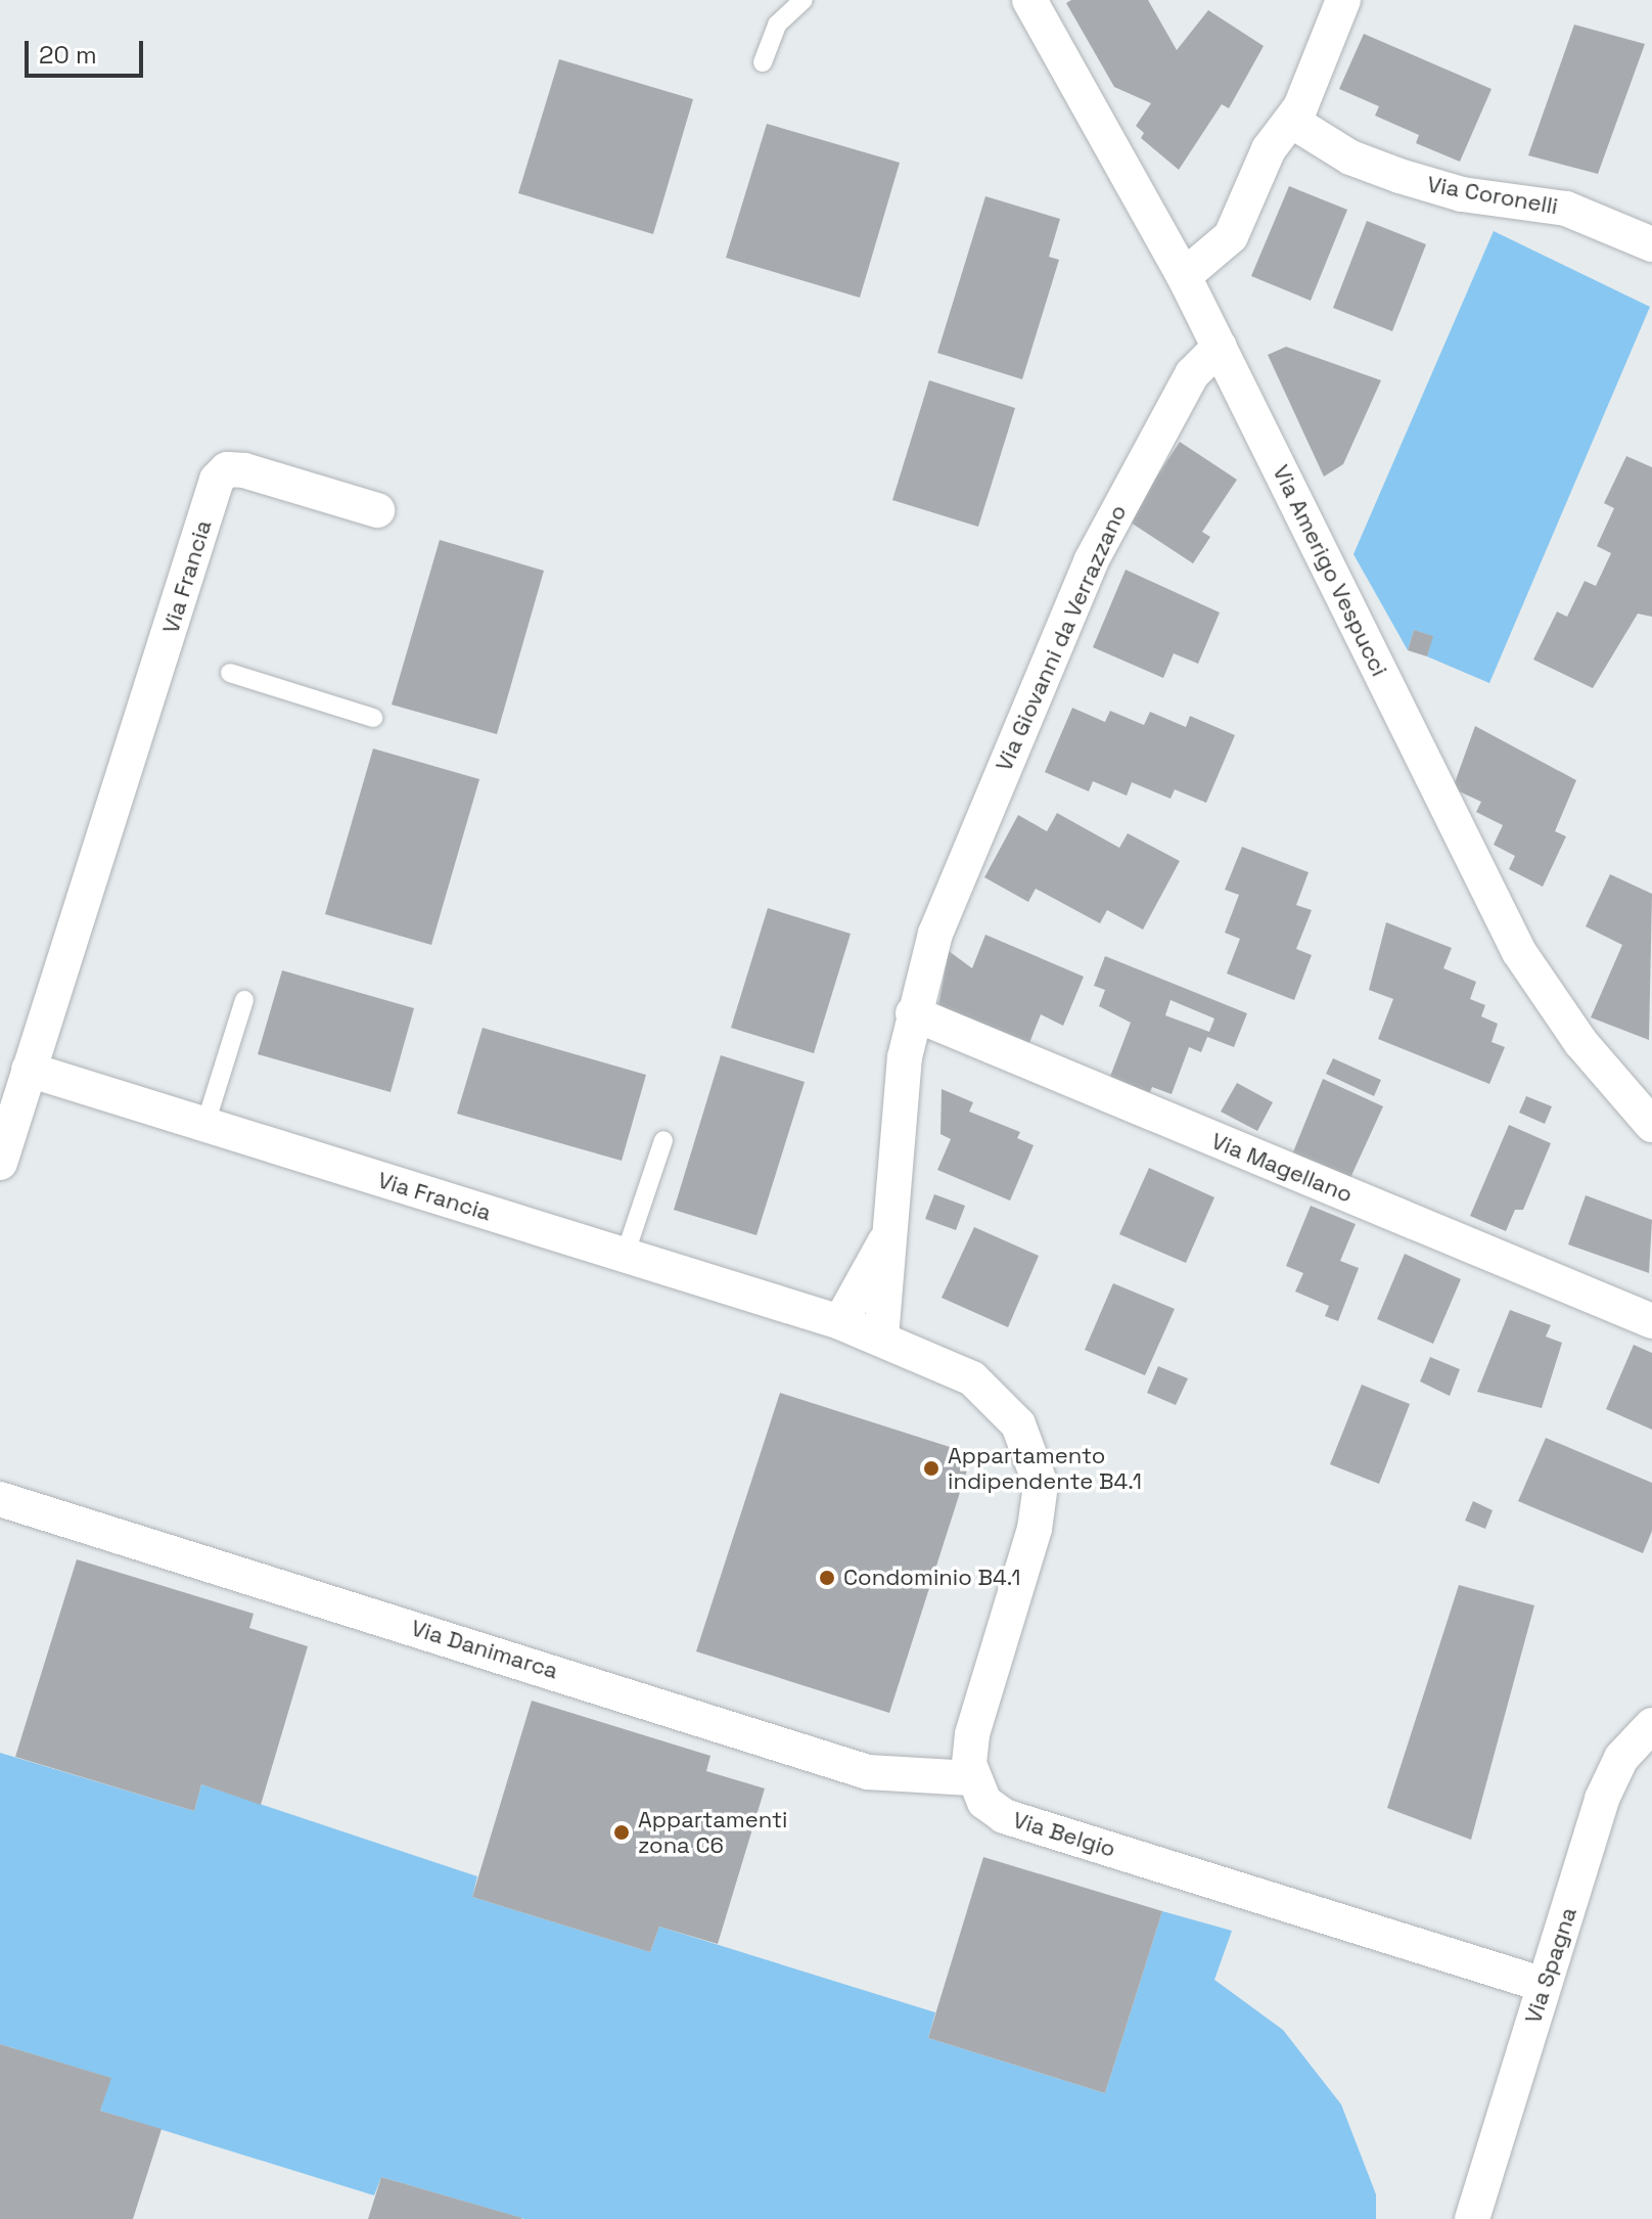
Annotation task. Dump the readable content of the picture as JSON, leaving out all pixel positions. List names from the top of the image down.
{
  "streets": {
    "street": [
      "Via Coronelli",
      "Via Amerigo Vespucci",
      "Via Francia",
      "Via Giovanni da Verrazzano",
      "Via Magellano",
      "Via Danimarca",
      "Via Belgio",
      "Via Spagna"
    ]
  },
  "crossings": [
    ["Via Amerigo Vespucci", "Via Giovanni da Verrazzano"],
    ["Via Giovanni da Verrazzano", "Via Magellano"],
    ["Via Danimarca", "Via Belgio"],
    ["Via Belgio", "Via Spagna"]
  ],
  "places": ["Appartamento indipendente B4.1", "Condominio B4.1", "Appartamenti zona C6"],
  "scale_bar": "20 m"
}
